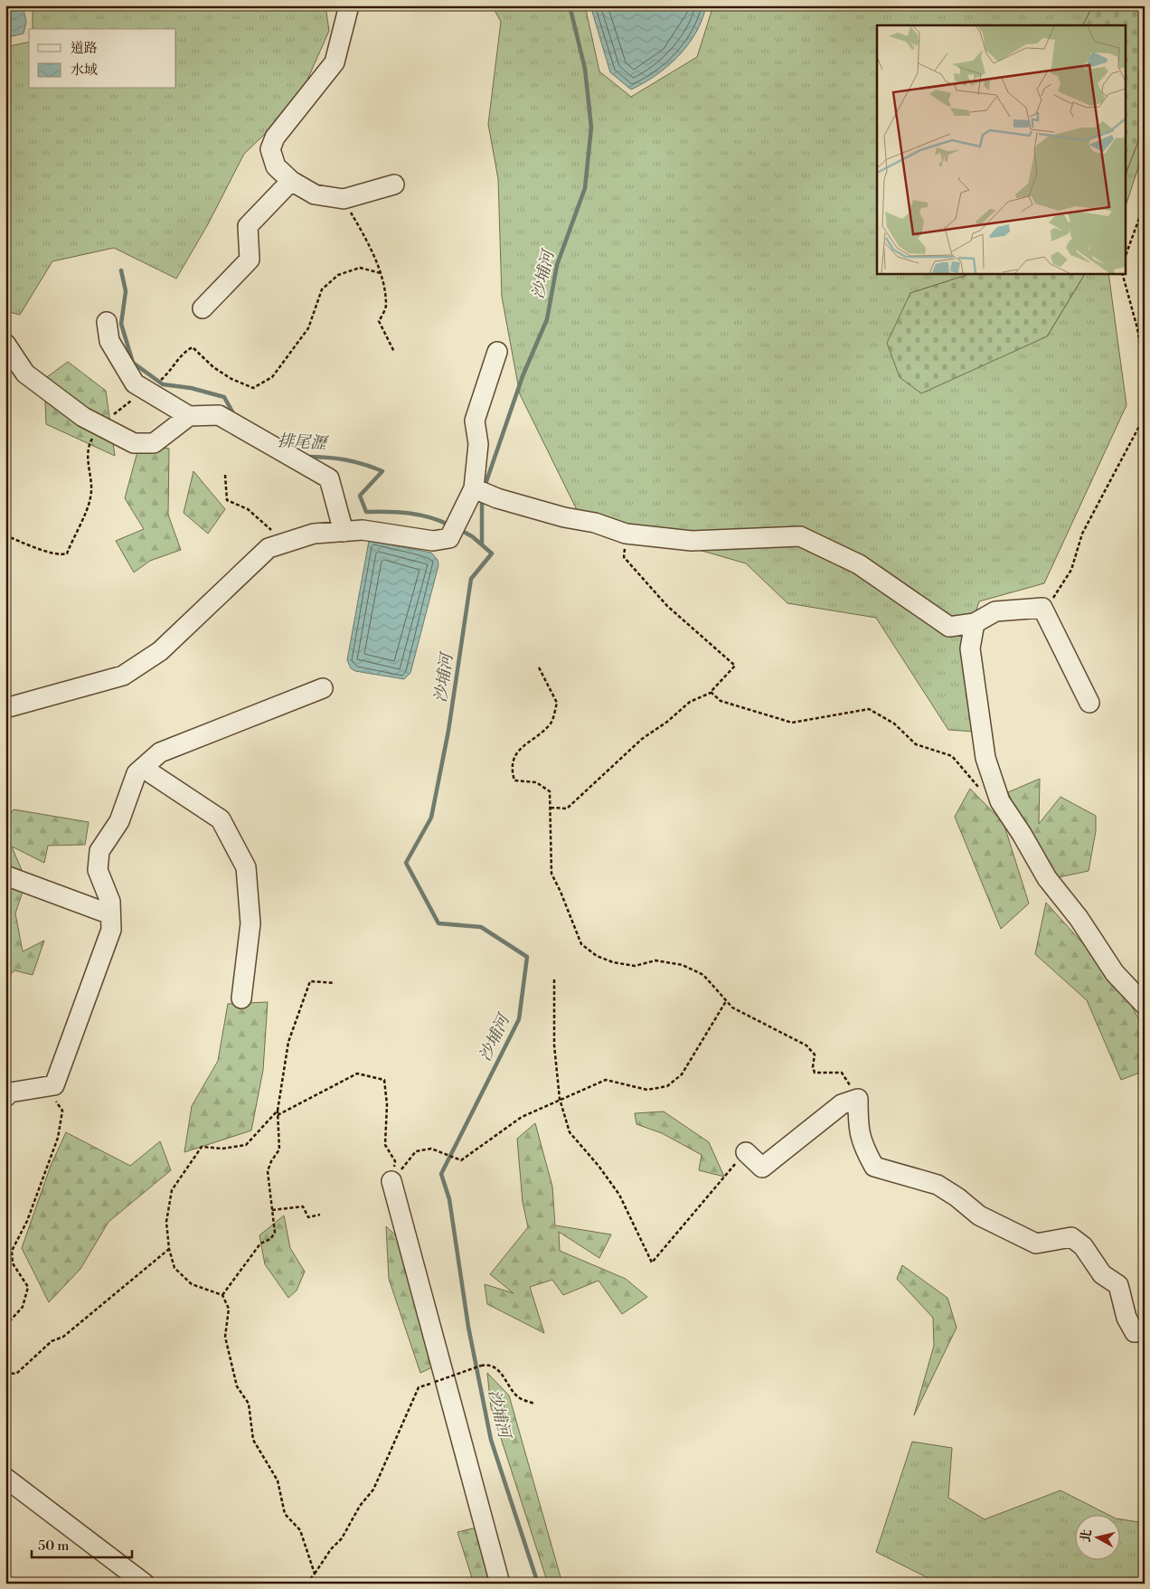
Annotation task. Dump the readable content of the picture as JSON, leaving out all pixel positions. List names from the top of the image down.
{
  "water": ["沙埔河", "排尾瀝"],
  "legend": ["道路", "水域"],
  "scale_bar": "50 m",
  "north": "left"
}
